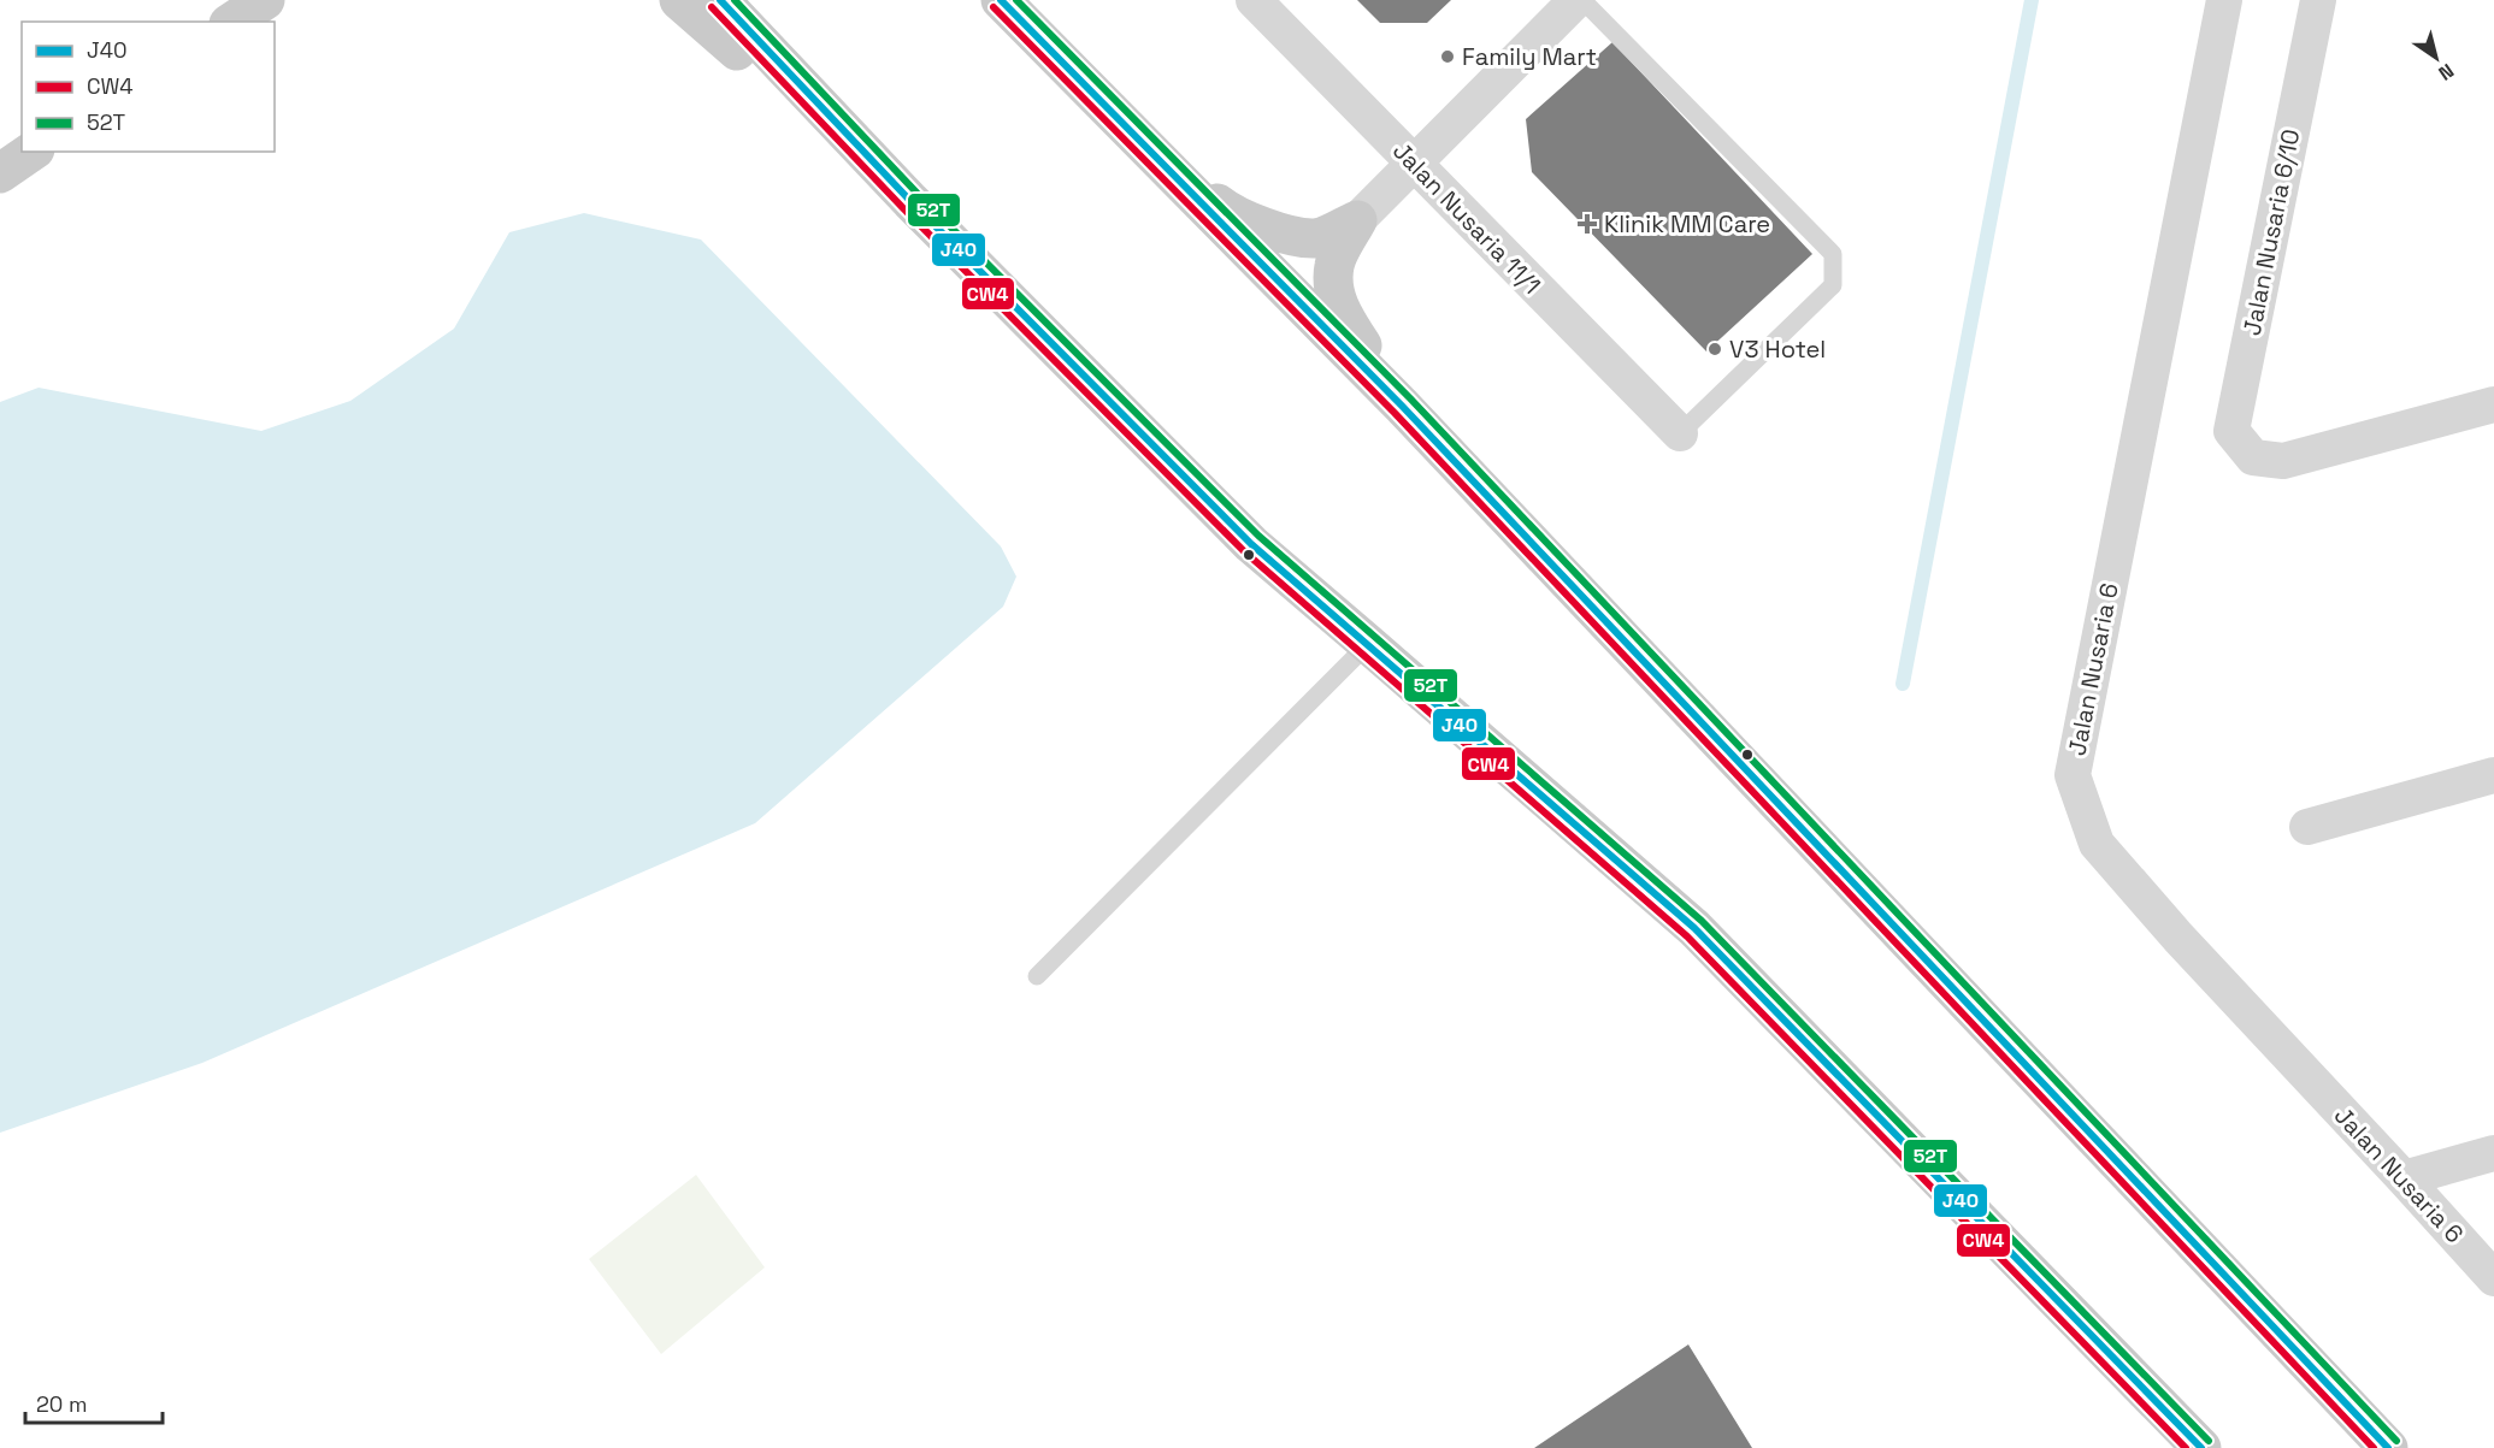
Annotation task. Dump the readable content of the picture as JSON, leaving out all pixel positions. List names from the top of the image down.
{
  "streets": {
    "street": ["Jalan Nusaria 11/1", "Jalan Nusaria 6/10", "Jalan Nusaria 6"]
  },
  "places": {
    "other": ["Family Mart", "V3 Hotel"],
    "health": ["Klinik MM Care"]
  },
  "lines": ["transit line J40", "transit line 52T", "transit line CW4"],
  "legend": ["J40", "CW4", "52T"],
  "scale_bar": "20 m",
  "north": "bottom right"
}
